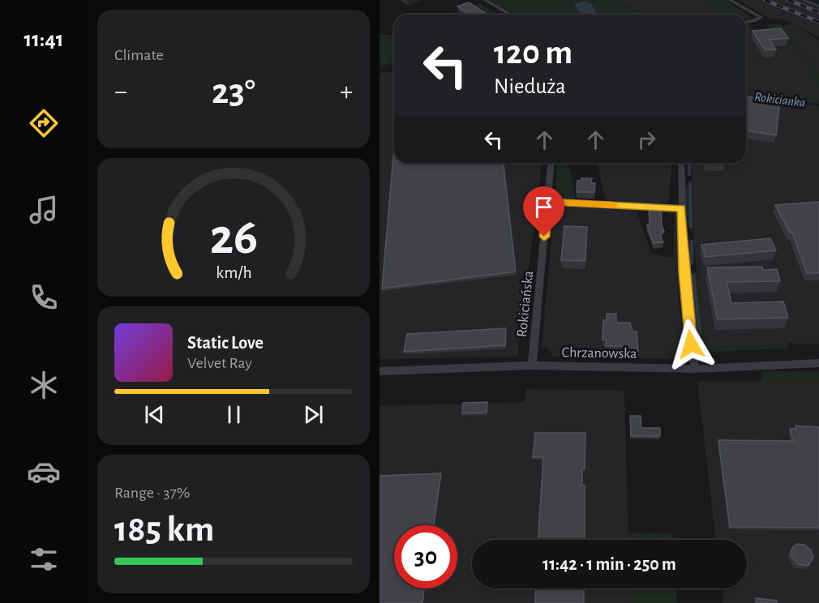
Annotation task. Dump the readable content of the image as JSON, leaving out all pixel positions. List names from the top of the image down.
{
  "streets": {
    "street": ["Rokiciańska", "Chrzanowska"]
  },
  "crossings": [
    ["Rokiciańska", "Chrzanowska"]
  ],
  "water": ["Rokicianka"],
  "page": {
    "tabs": "11:41",
    "tile": [
      "Climate",
      ["Range · 37%", "185 km"]
    ],
    "turn": ["120 m", "Nieduża"],
    "heat": ["−", "23°", "+"],
    "song": ["Static Love", "Velvet Ray"],
    "limit": "30",
    "trip": "11:42 · 1 min · 250 m",
    "gauge": ["26", "km/h"]
  }
}
